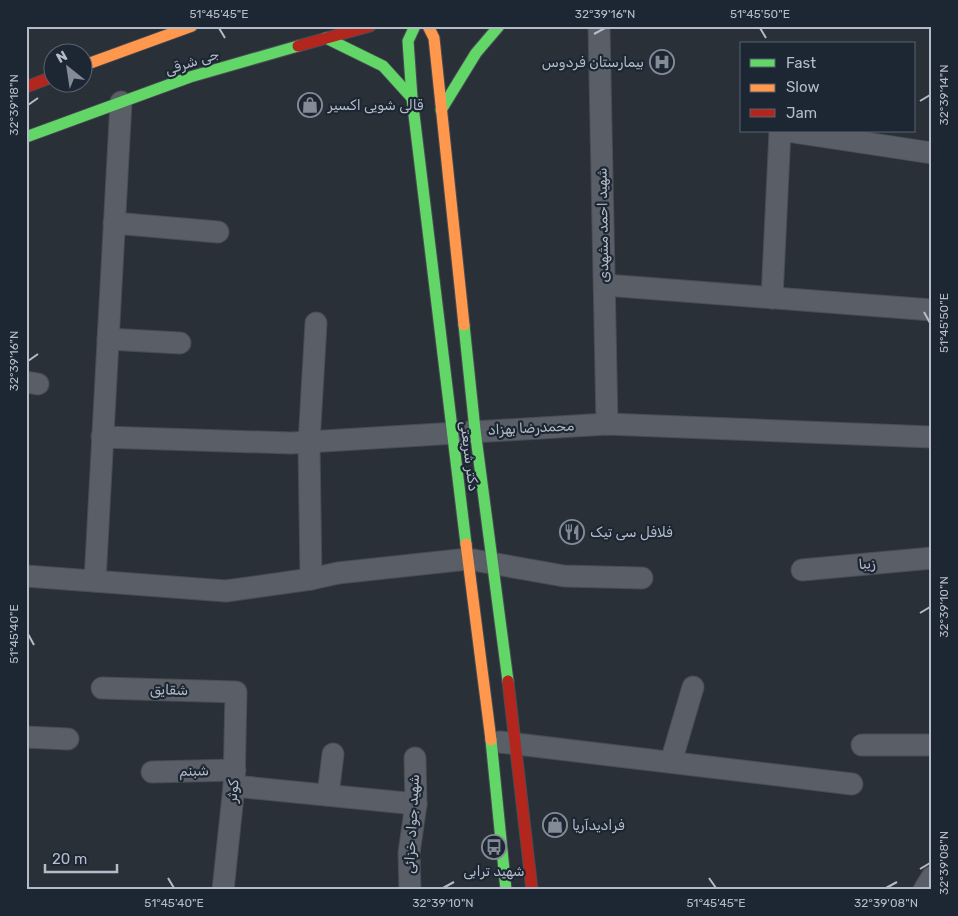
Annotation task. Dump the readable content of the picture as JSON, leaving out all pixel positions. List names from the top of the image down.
{
  "streets": {
    "main road": ["جی شرقی", "دکتر شریعتی"],
    "street": [
      "شهید احمد مشهدی",
      "محمدرضا بهزاد",
      "زیبا",
      "شقایق",
      "شبنم",
      "کوثر",
      "شهید جواد خزائی"
    ]
  },
  "crossings": [
    ["شهید احمد مشهدی", "محمدرضا بهزاد"],
    ["محمدرضا بهزاد", "دکتر شریعتی"],
    ["شقایق", "کوثر"],
    ["شبنم", "کوثر"],
    ["شبنم", "شهید جواد خزائی"]
  ],
  "places": {
    "hospital": ["بیمارستان فردوس"],
    "shop": ["قالی شویی اکسیر", "فرادیدآریا"],
    "restaurant": ["فلافل سی تیک"],
    "bus stop": ["شهید ترابی"]
  },
  "legend": ["Fast", "Slow", "Jam"],
  "scale_bar": "20 m",
  "north": "top left",
  "coordinates": [
    "51°45'45\"E",
    "32°39'16\"N",
    "51°45'50\"E",
    "32°39'14\"N",
    "32°39'18\"N",
    "32°39'10\"N",
    "51°45'40\"E",
    "32°39'08\"N"
  ]
}
